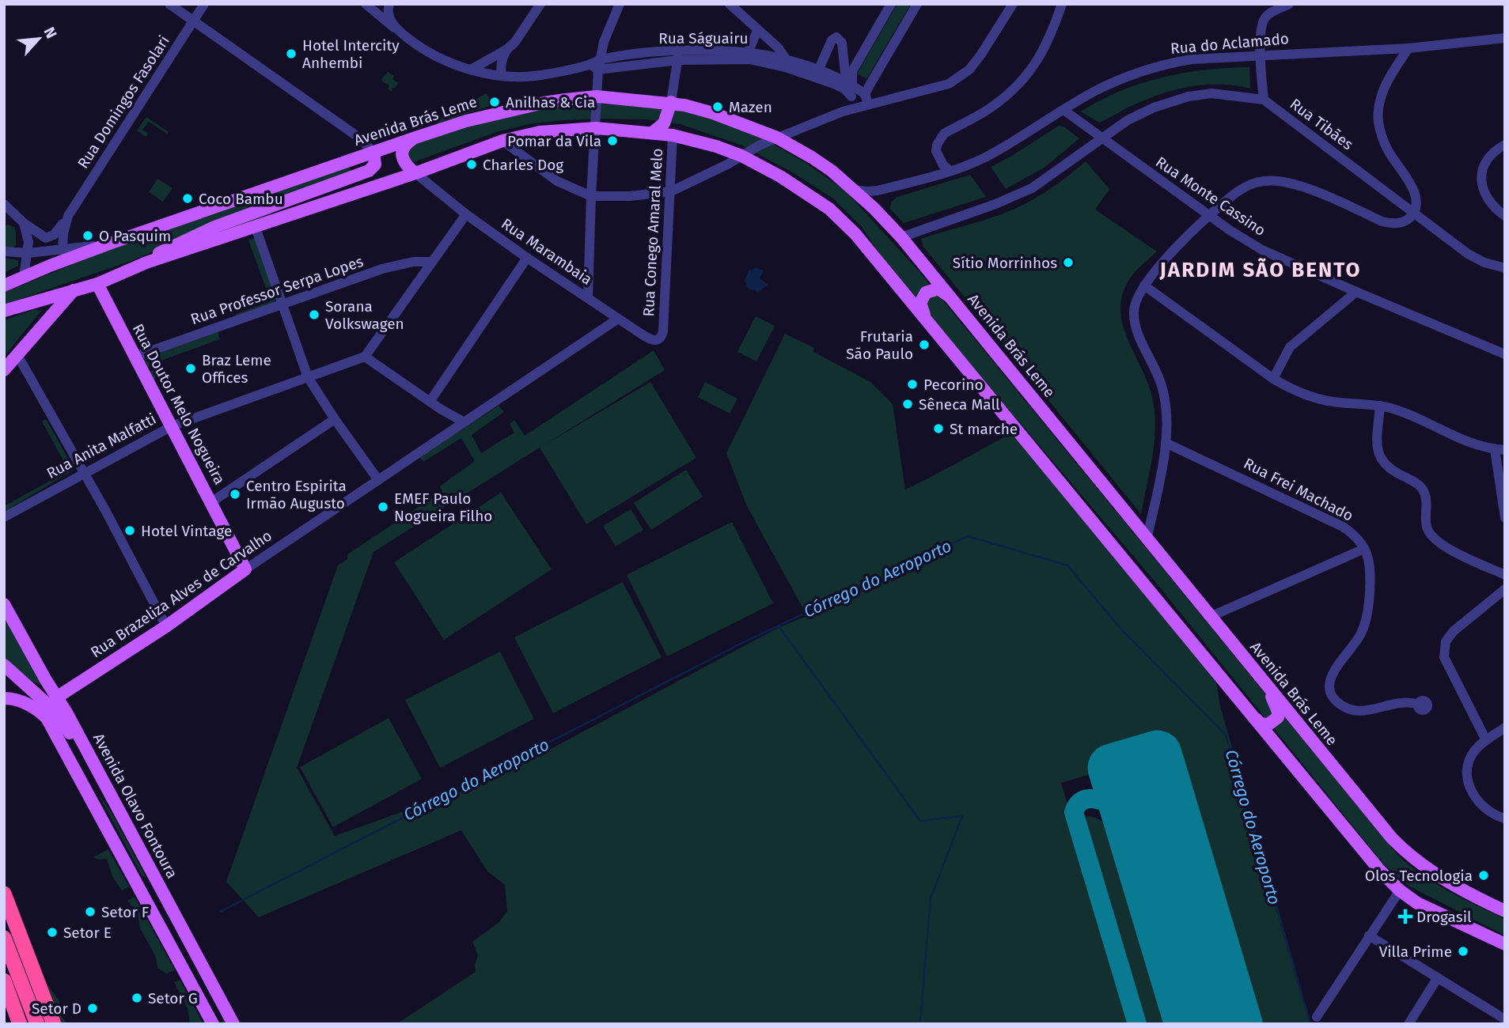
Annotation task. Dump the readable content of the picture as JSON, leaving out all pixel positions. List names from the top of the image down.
{
  "streets": {
    "main road": [
      "Avenida Brás Leme",
      "Rua Doutor Melo Nogueira",
      "Rua Brazeliza Alves de Carvalho",
      "Avenida Olavo Fontoura"
    ],
    "street": [
      "Rua Ságuairu",
      "Rua do Aclamado",
      "Rua Domingos Fasolari",
      "Rua Tibães",
      "Rua Monte Cassino",
      "Rua Conego Amaral Melo",
      "Rua Marambaia",
      "Rua Professor Serpa Lopes",
      "Rua Anita Malfatti",
      "Rua Frei Machado"
    ]
  },
  "crossings": [
    ["Rua do Aclamado", "Avenida Brás Leme"],
    ["Rua do Aclamado", "Rua Monte Cassino"],
    ["Rua Conego Amaral Melo", "Rua Marambaia"],
    ["Rua Marambaia", "Rua Brazeliza Alves de Carvalho"],
    ["Rua Professor Serpa Lopes", "Rua Doutor Melo Nogueira"],
    ["Rua Doutor Melo Nogueira", "Rua Anita Malfatti"],
    ["Rua Doutor Melo Nogueira", "Rua Brazeliza Alves de Carvalho"],
    ["Rua Brazeliza Alves de Carvalho", "Avenida Olavo Fontoura"]
  ],
  "districts": ["JARDIM SÃO BENTO"],
  "water": ["Córrego do Aeroporto"],
  "places": {
    "other": [
      "Hotel Intercity Anhembi",
      "Anilhas & Cia",
      "Mazen",
      "Pomar da Vila",
      "Charles Dog",
      "Coco Bambu",
      "O Pasquim",
      "Sítio Morrinhos",
      "Sorana Volkswagen",
      "Frutaria São Paulo",
      "Braz Leme Offices",
      "Pecorino",
      "Sêneca Mall",
      "St marche",
      "Centro Espirita Irmão Augusto",
      "EMEF Paulo Nogueira Filho",
      "Hotel Vintage",
      "Olos Tecnologia",
      "Setor F",
      "Setor E",
      "Villa Prime",
      "Setor G",
      "Setor D"
    ],
    "health": ["Drogasil"]
  },
  "north": "top right"
}
